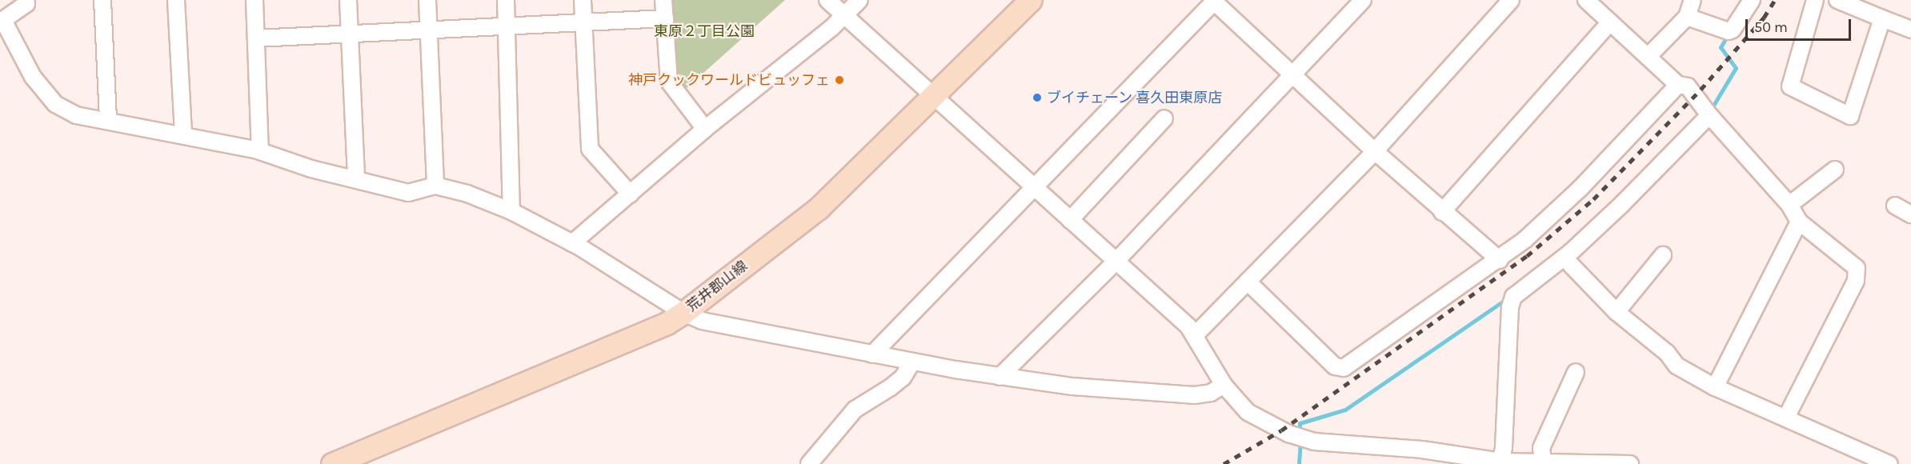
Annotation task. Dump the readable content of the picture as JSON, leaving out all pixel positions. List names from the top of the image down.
{
  "streets": {
    "main road": ["荒井郡山線"]
  },
  "parks": ["東原２丁目公園"],
  "places": ["神戸クックワールドビュッフェ", "ブイチェーン 喜久田東原店"],
  "scale_bar": "50 m"
}
